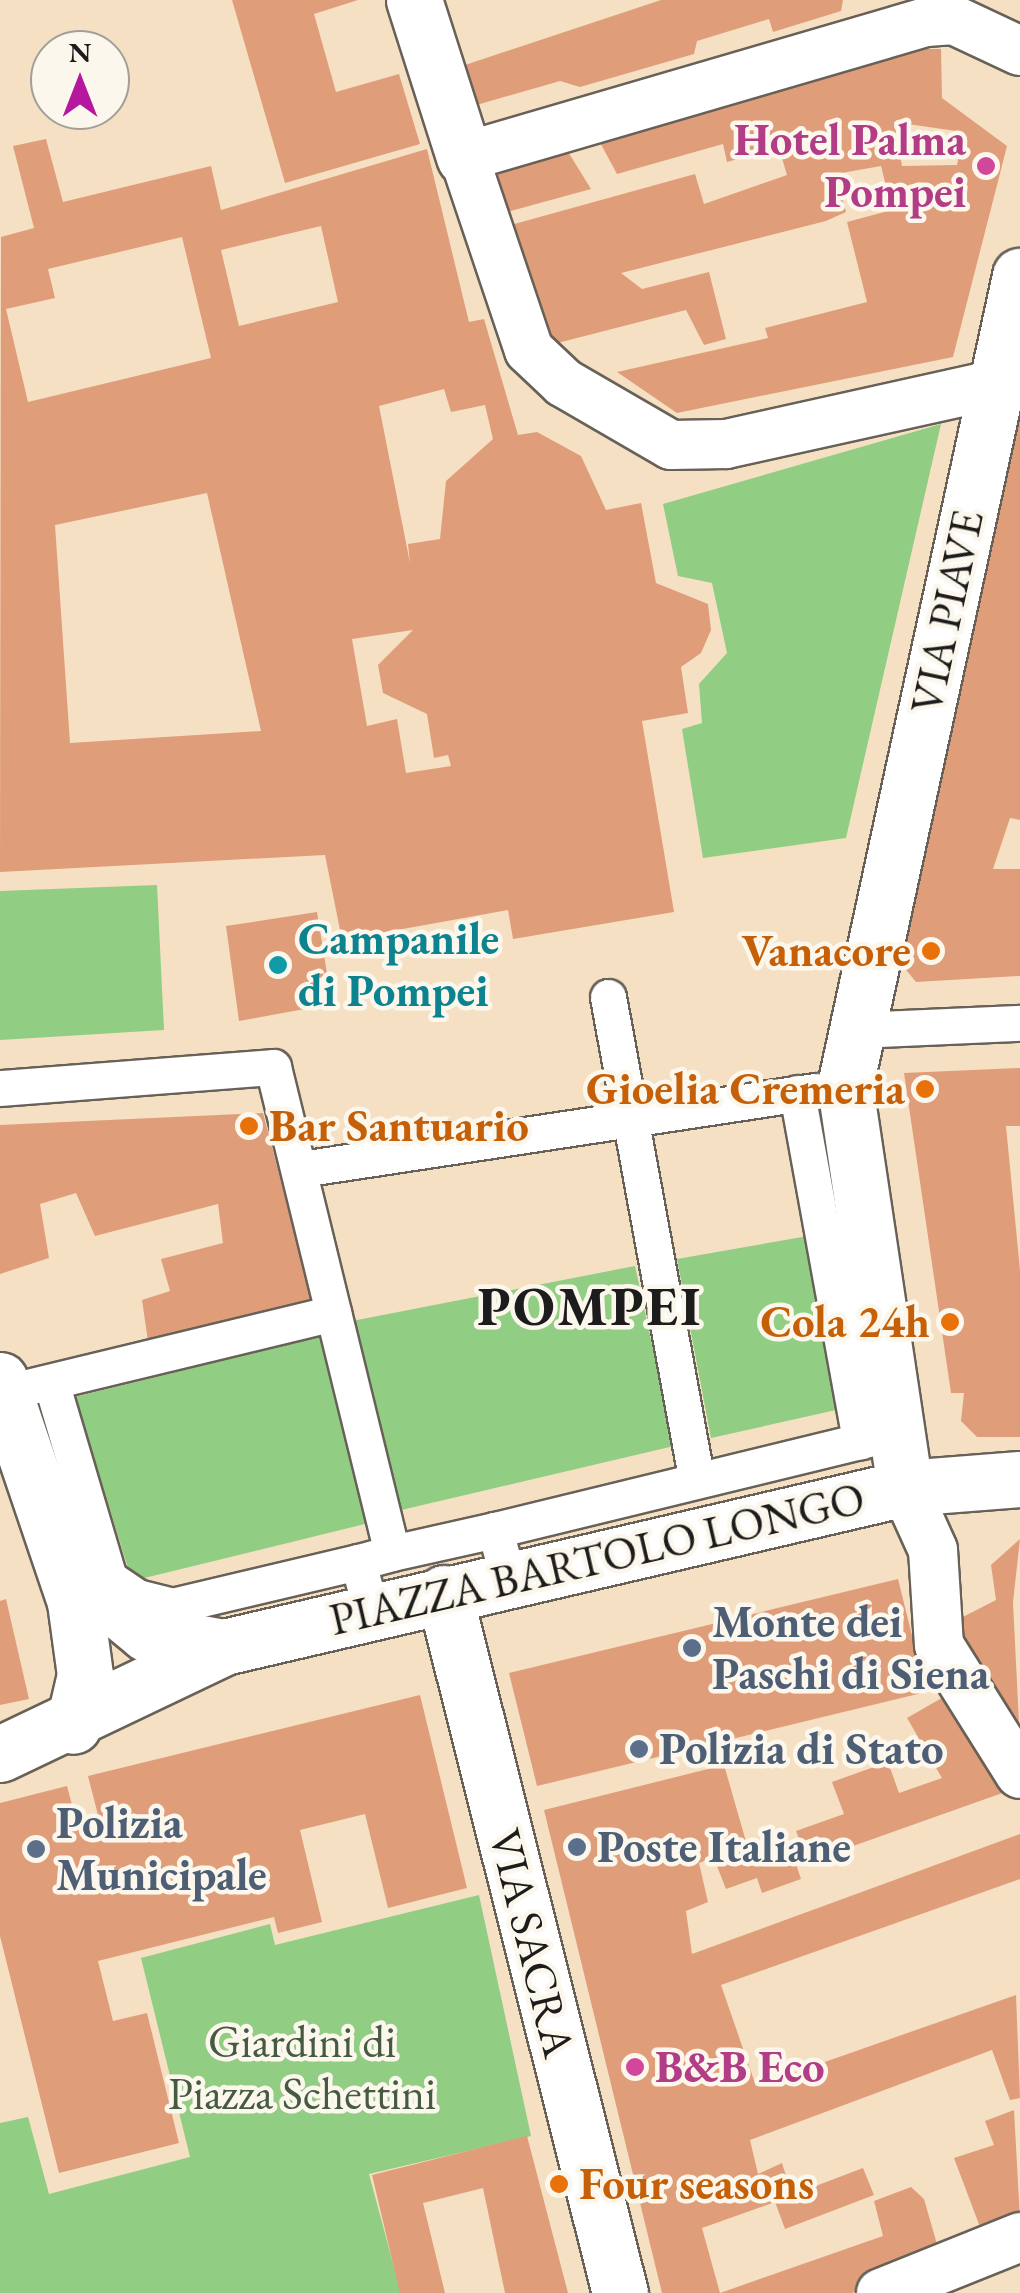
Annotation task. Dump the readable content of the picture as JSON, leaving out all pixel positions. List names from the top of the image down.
{
  "streets": {
    "street": ["VIA PIAVE", "PIAZZA BARTOLO LONGO", "VIA SACRA"]
  },
  "crossings": [
    ["VIA PIAVE", "PIAZZA BARTOLO LONGO"],
    ["PIAZZA BARTOLO LONGO", "VIA SACRA"]
  ],
  "districts": ["POMPEI"],
  "parks": ["Giardini di Piazza Schettini"],
  "places": [
    "Hotel Palma Pompei",
    "Vanacore",
    "Campanile di Pompei",
    "Gioelia Cremeria",
    "Bar Santuario",
    "Cola 24h",
    "Monte dei Paschi di Siena",
    "Polizia di Stato",
    "Poste Italiane",
    "Polizia Municipale",
    "B&B Eco",
    "Four seasons"
  ],
  "north": "top"
}
